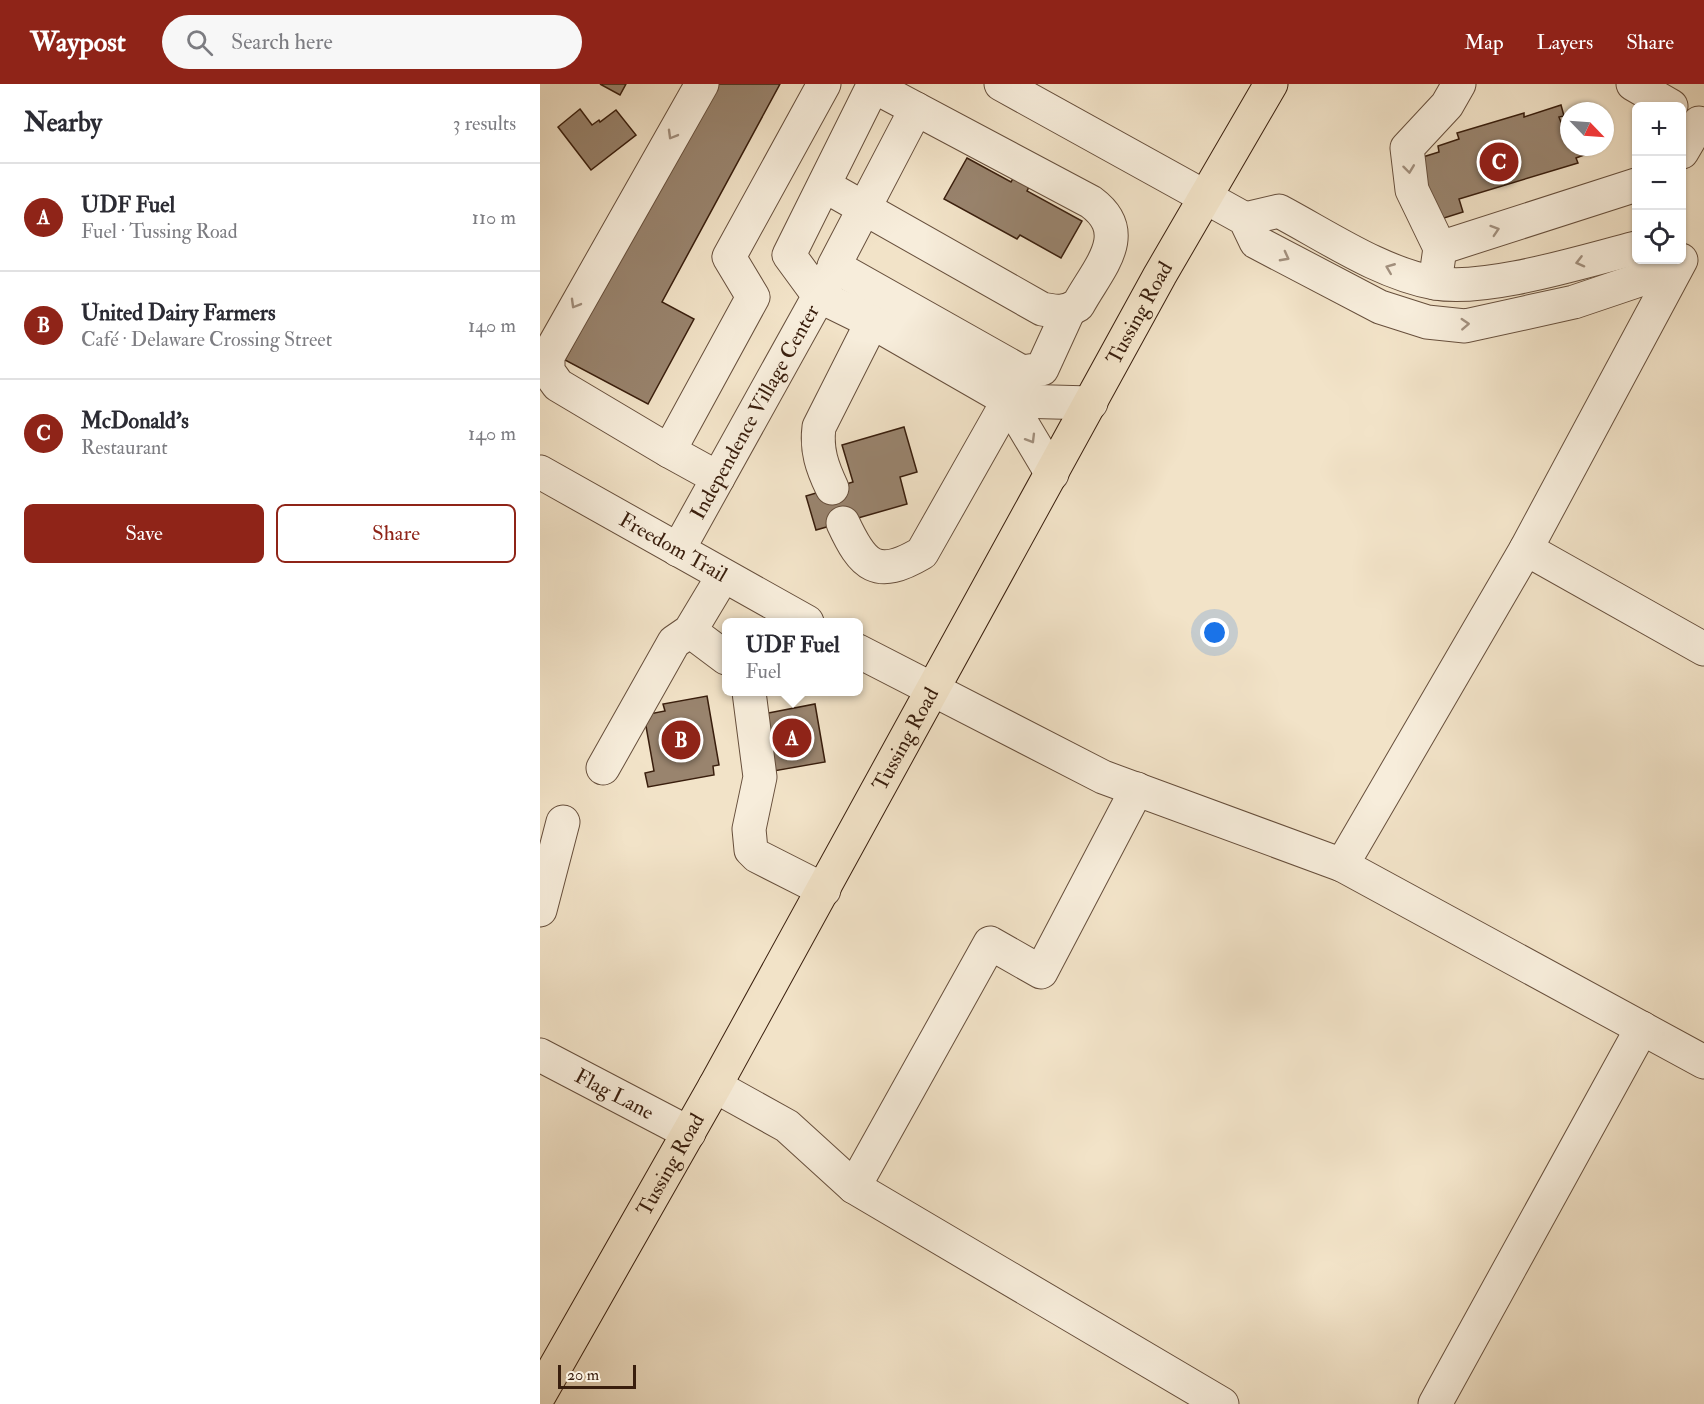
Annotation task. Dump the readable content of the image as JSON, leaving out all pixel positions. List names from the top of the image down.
{
  "streets": {
    "main road": ["Tussing Road"],
    "street": ["Independence Village Center", "Freedom Trail", "Flag Lane"]
  },
  "crossings": [
    ["Tussing Road", "Flag Lane"],
    ["Independence Village Center", "Freedom Trail"]
  ],
  "scale_bar": "20 m",
  "north": "bottom right",
  "page": {
    "header": "Waypost",
    "search": "Search here",
    "nav": ["Map", "Layers", "Share"],
    "heading": ["Nearby", "3 results"],
    "map_buttons": ["+", "−"],
    "pins": ["C", "A", "B"],
    "list": [
      {
        "mark": "A",
        "name": "UDF Fuel",
        "note": "Fuel · Tussing Road",
        "value": "110 m"
      },
      {
        "mark": "B",
        "name": "United Dairy Farmers",
        "note": "Café · Delaware Crossing Street",
        "value": "140 m"
      },
      {
        "mark": "C",
        "name": "McDonald's",
        "note": "Restaurant",
        "value": "140 m"
      }
    ],
    "buttons": ["Save", "Share"],
    "popup": ["UDF Fuel", "Fuel"],
    "scale": "20 m"
  }
}
